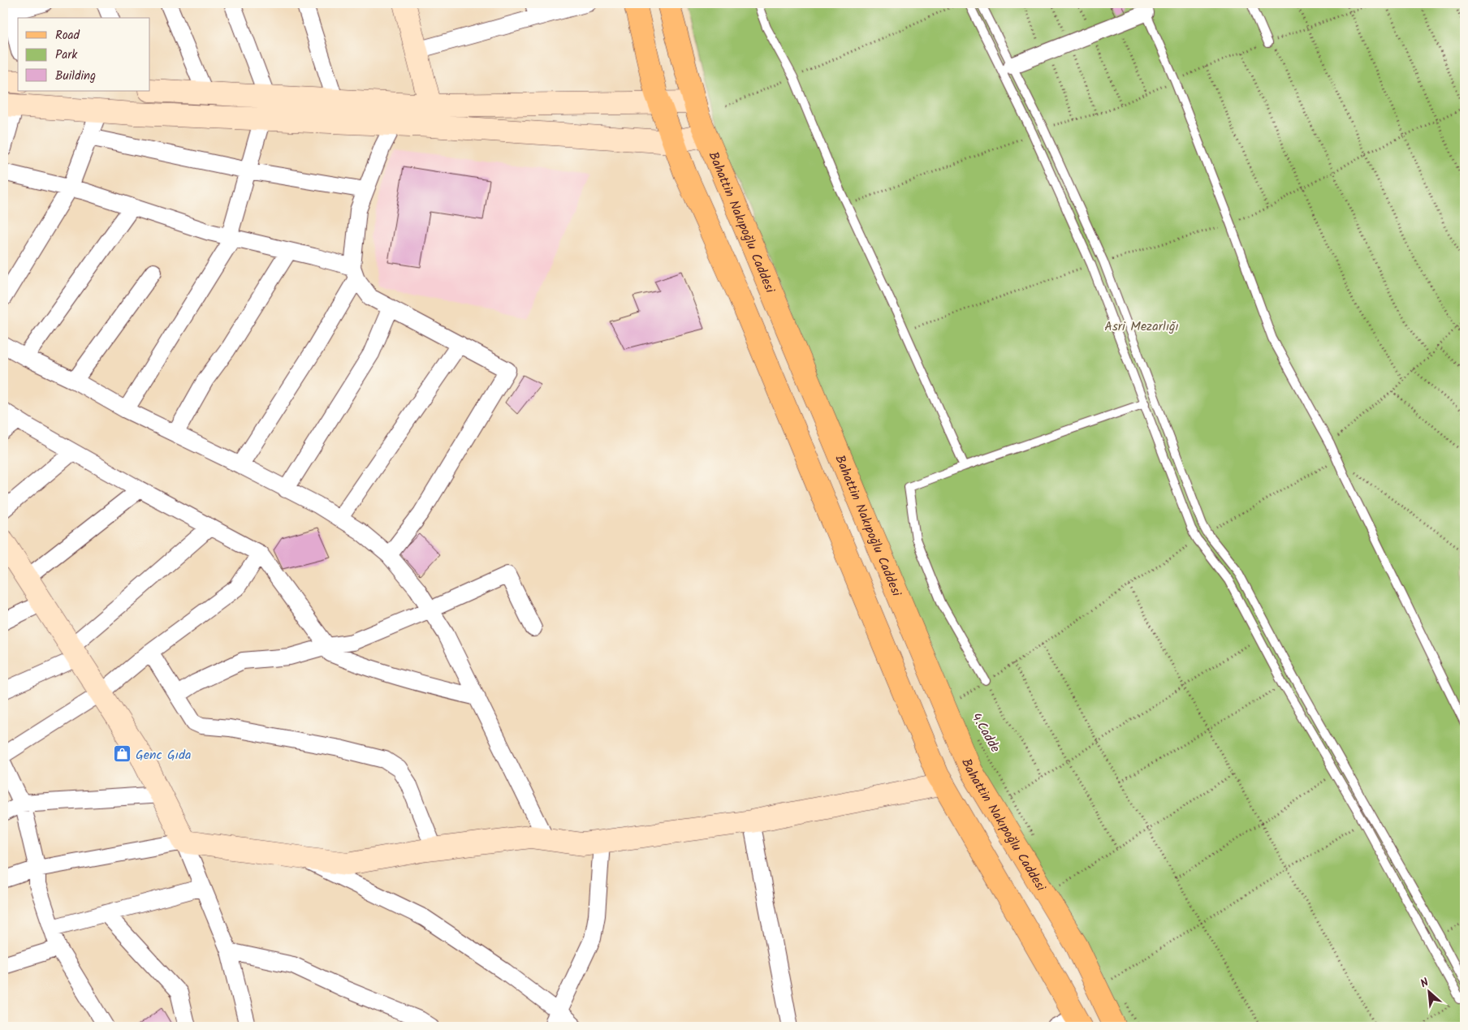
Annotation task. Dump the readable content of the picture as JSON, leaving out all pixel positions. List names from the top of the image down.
{
  "streets": {
    "main road": ["Bahattin Nakıpoğlu Caddesi"],
    "path": ["4.Cadde"]
  },
  "parks": ["Asri Mezarlığı"],
  "places": {
    "shop": ["Genc Gıda"]
  },
  "legend": ["Road", "Park", "Building"],
  "north": "top left"
}
